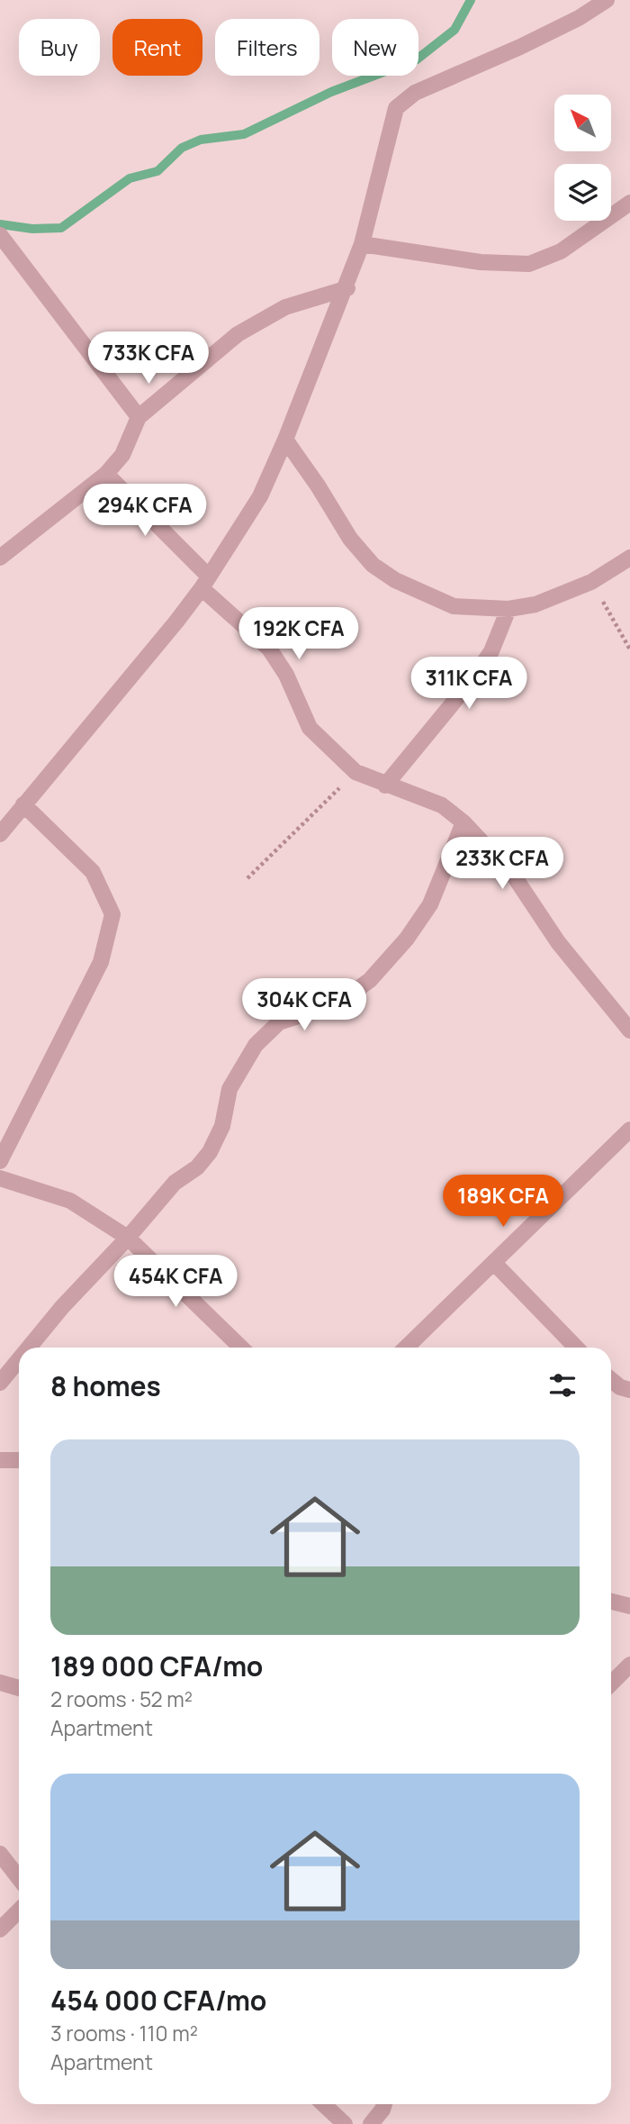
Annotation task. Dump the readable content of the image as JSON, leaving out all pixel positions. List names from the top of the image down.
{
  "north": "top left",
  "page": {
    "chip": [
      "Buy",
      "Rent",
      "Filters",
      "New"
    ],
    "price": [
      "733K CFA",
      "294K CFA",
      "192K CFA",
      "311K CFA",
      "233K CFA",
      "304K CFA",
      "189K CFA",
      "454K CFA"
    ],
    "heading": "8 homes",
    "list": [
      {
        "name": "189 000 CFA/mo",
        "note": "2 rooms · 52 m² · Apartment"
      },
      {
        "name": "454 000 CFA/mo",
        "note": "3 rooms · 110 m² · Apartment"
      }
    ]
  }
}
